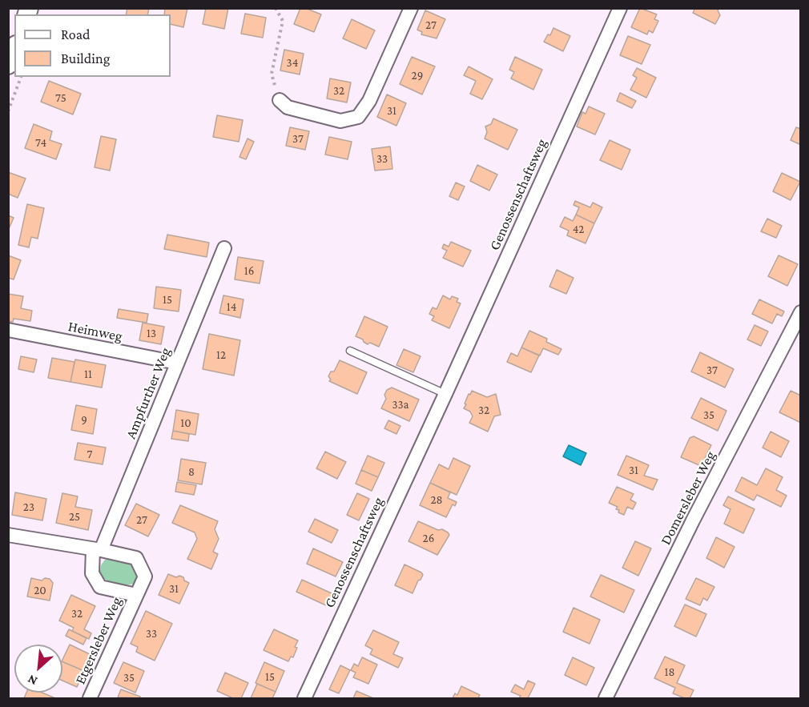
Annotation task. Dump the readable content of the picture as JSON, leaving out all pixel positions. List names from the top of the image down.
{
  "streets": {
    "street": [
      "Genossenschaftsweg",
      "Heimweg",
      "Ampfurther Weg",
      "Domersleber Weg",
      "Etgersleber Weg"
    ]
  },
  "crossings": [
    ["Heimweg", "Ampfurther Weg"],
    ["Ampfurther Weg", "Etgersleber Weg"]
  ],
  "house_numbers": [
    "27",
    "34",
    "29",
    "32",
    "75",
    "31",
    "37",
    "74",
    "33",
    "42",
    "16",
    "15",
    "14",
    "13",
    "12",
    "37",
    "11",
    "33a",
    "32",
    "35",
    "9",
    "10",
    "7",
    "31",
    "8",
    "28",
    "23",
    "25",
    "27",
    "26",
    "31",
    "20",
    "32",
    "33",
    "18",
    "15",
    "35"
  ],
  "legend": ["Road", "Building"],
  "north": "bottom left"
}
